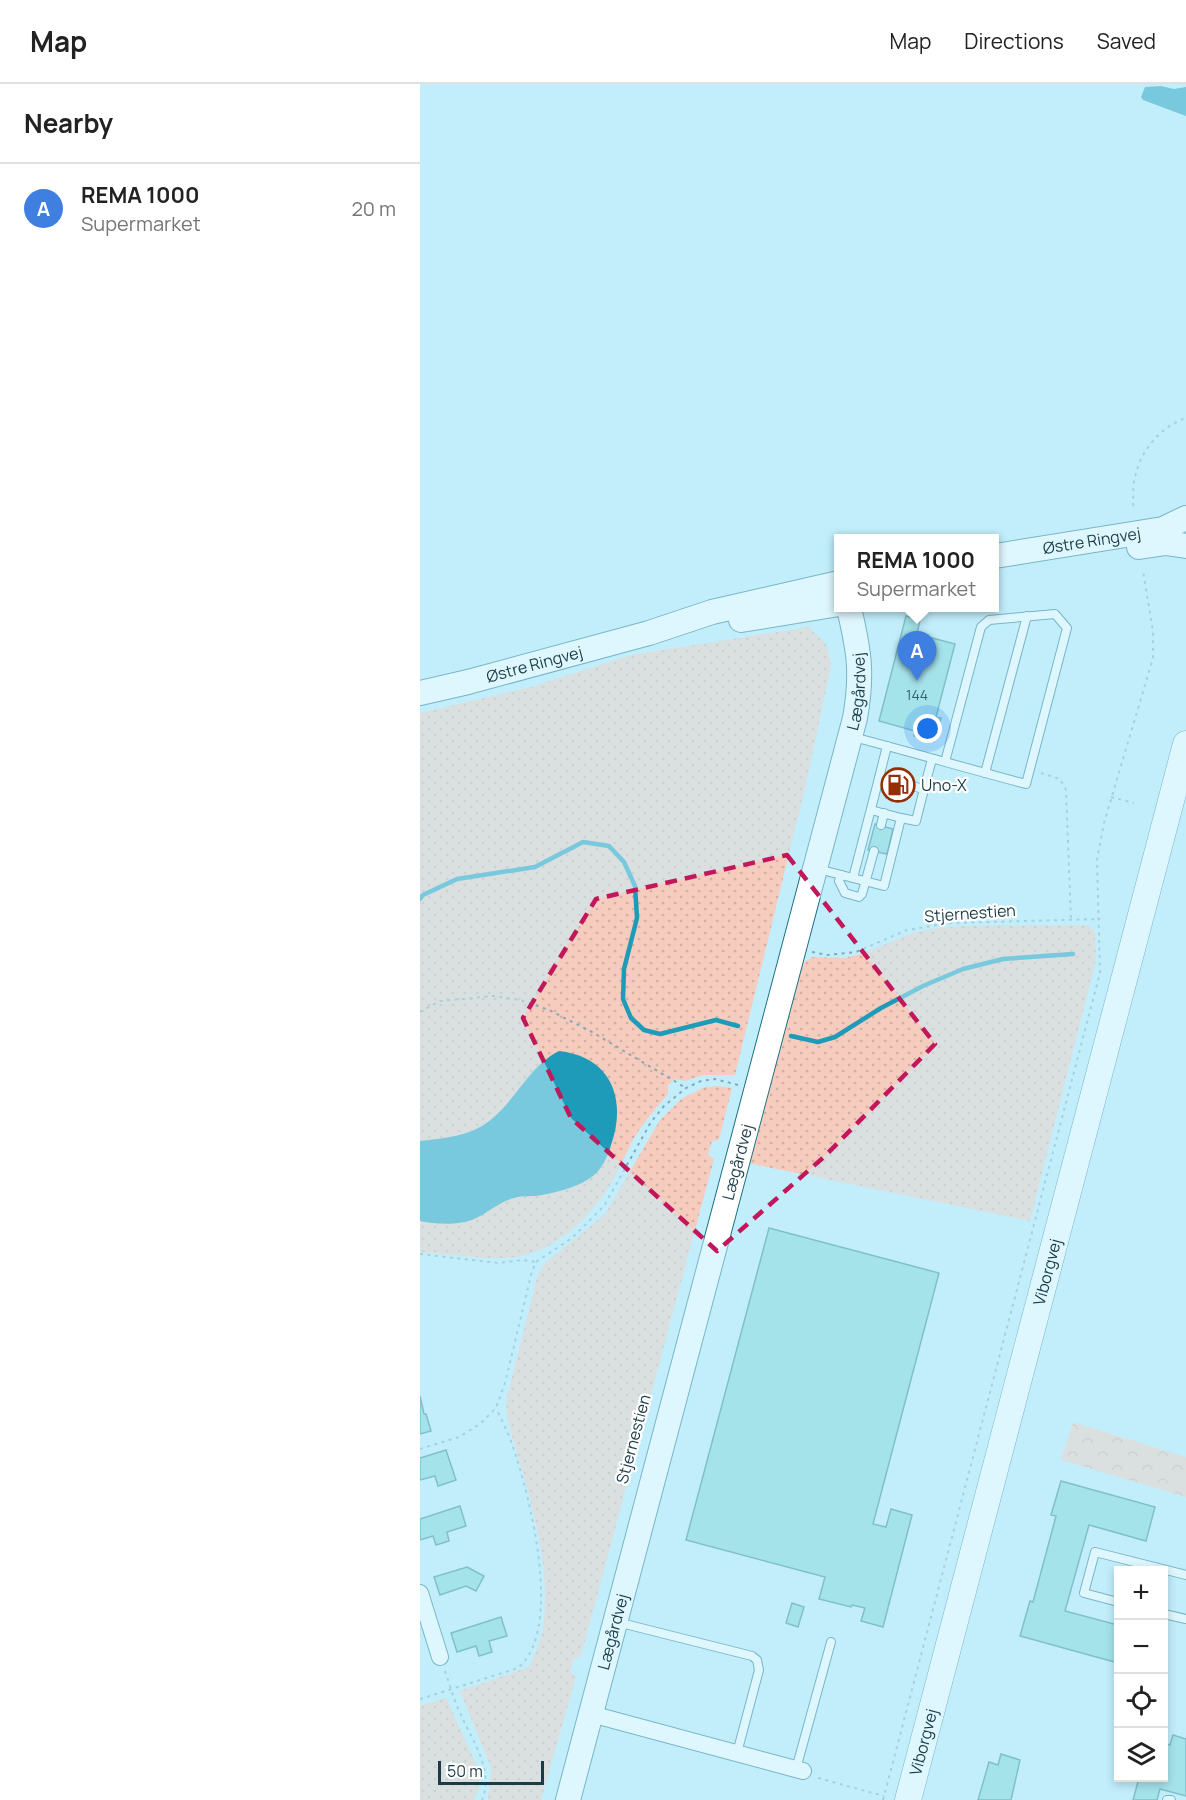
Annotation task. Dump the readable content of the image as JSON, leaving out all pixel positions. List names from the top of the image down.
{
  "streets": {
    "main road": ["Viborgvej"],
    "street": ["Østre Ringvej", "Lægårdvej"],
    "path": ["Stjernestien"]
  },
  "crossings": [
    ["Lægårdvej", "Stjernestien"]
  ],
  "places": {
    "fuel station": ["Uno-X"]
  },
  "house_numbers": ["144"],
  "scale_bar": "50 m",
  "page": {
    "header": "Map",
    "nav": ["Map", "Directions", "Saved"],
    "heading": "Nearby",
    "list": [
      {
        "mark": "A",
        "name": "REMA 1000",
        "note": "Supermarket",
        "value": "20 m"
      }
    ],
    "popup": ["REMA 1000", "Supermarket"],
    "pins": "A",
    "map_buttons": ["+", "−"],
    "scale": "50 m"
  }
}
